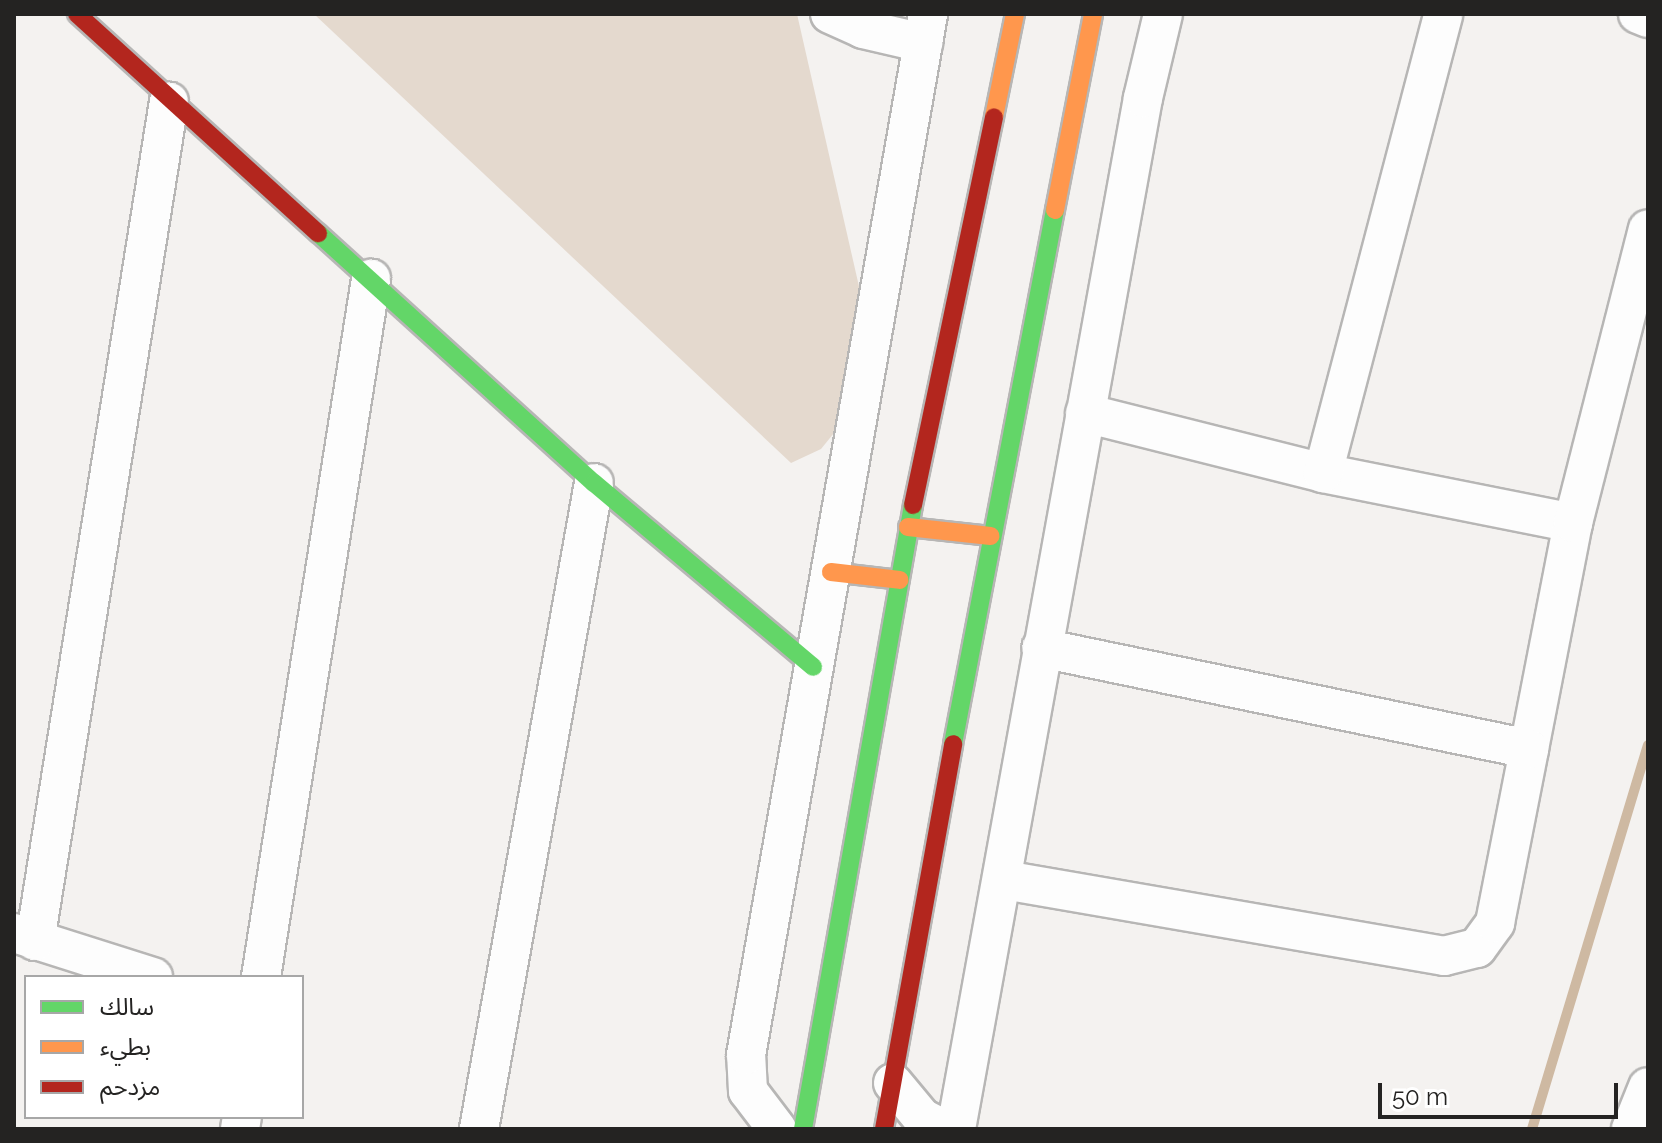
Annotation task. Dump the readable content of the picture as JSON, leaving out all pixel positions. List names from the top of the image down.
{
  "legend": ["سالك", "بطيء", "مزدحم"],
  "scale_bar": "50 m"
}
